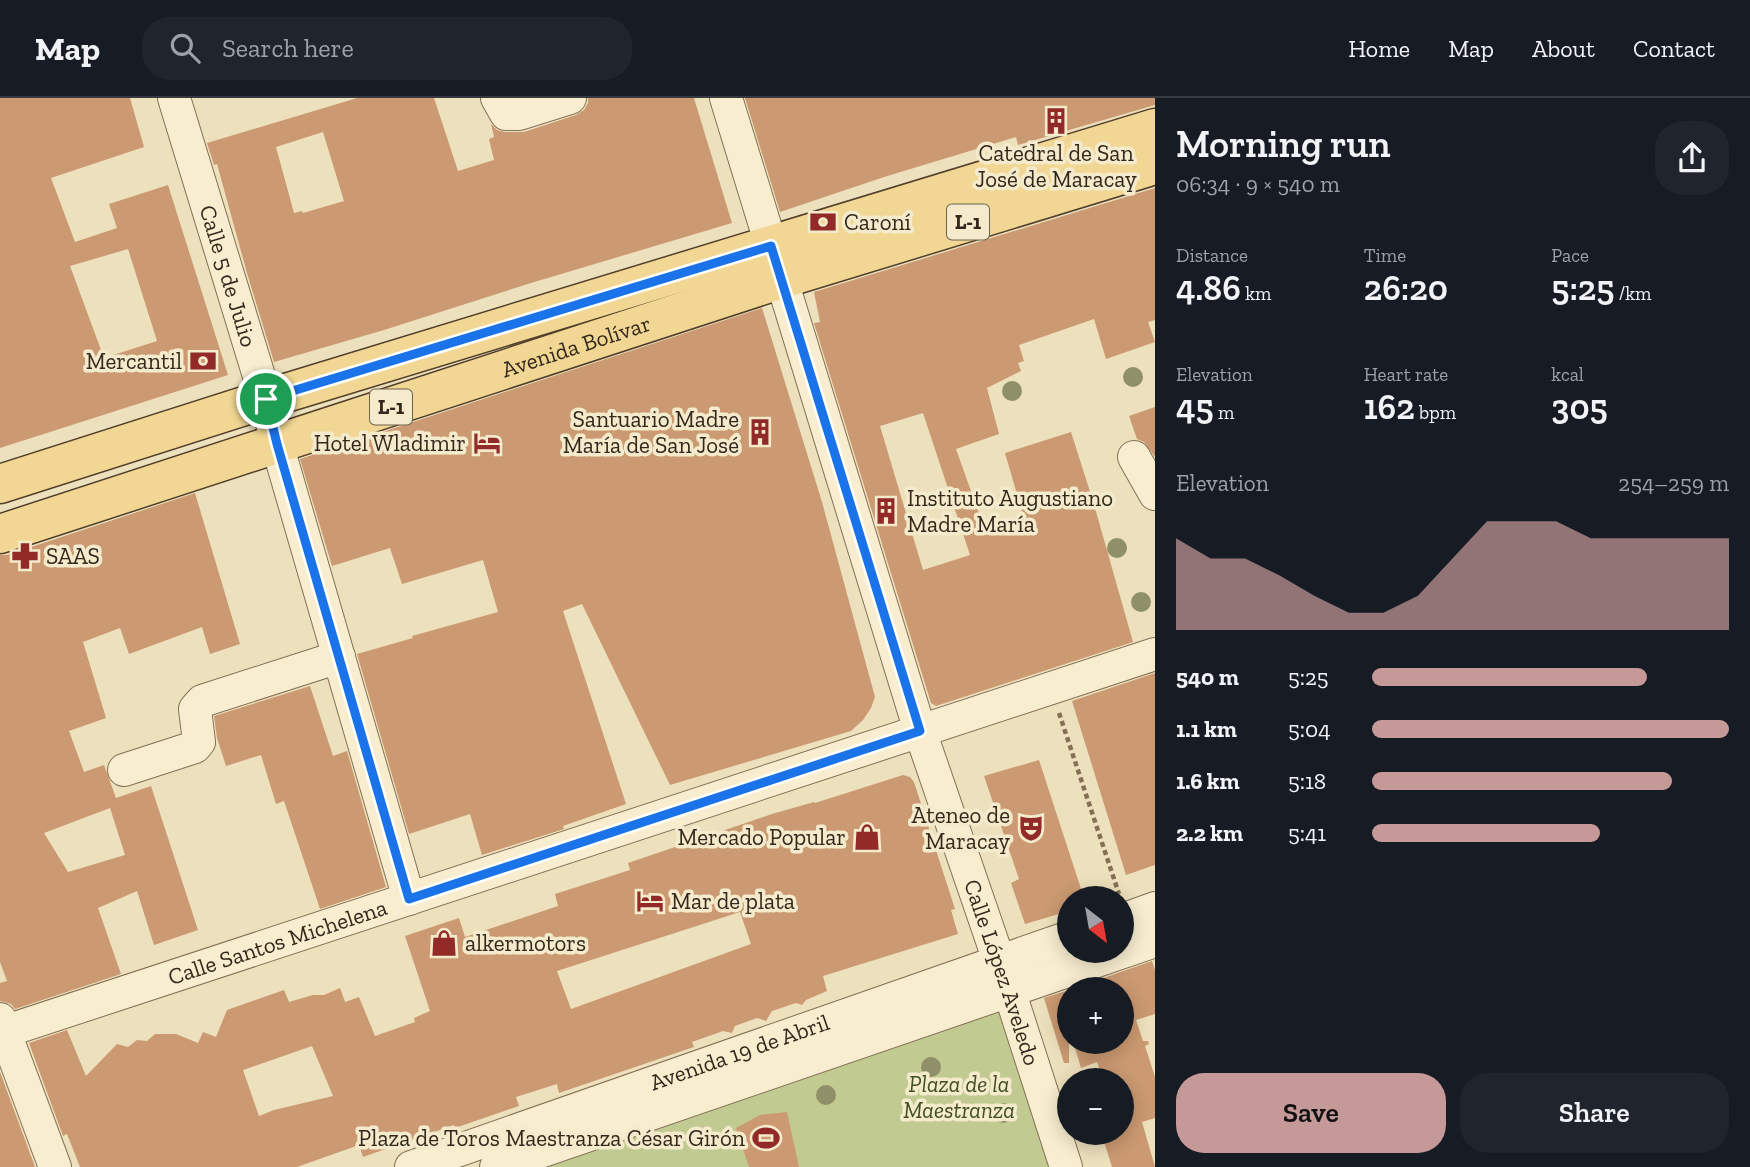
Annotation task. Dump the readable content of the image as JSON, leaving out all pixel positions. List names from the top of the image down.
{
  "streets": {
    "main road": ["L-1", "Avenida Bolívar"],
    "street": [
      "Calle 5 de Julio",
      "Calle Santos Michelena",
      "Calle López Aveledo",
      "Avenida 19 de Abril"
    ]
  },
  "crossings": [
    ["Calle 5 de Julio", "Avenida Bolívar"],
    ["Calle 5 de Julio", "Calle Santos Michelena"],
    ["Avenida Bolívar", "Calle López Aveledo"],
    ["Calle Santos Michelena", "Calle López Aveledo"],
    ["Calle López Aveledo", "Avenida 19 de Abril"]
  ],
  "parks": ["Plaza de la Maestranza"],
  "places": {
    "building": ["Catedral de San José de Maracay", "Santuario Madre María de San José", "Instituto Augustiano Madre María"],
    "bank": ["Caroní", "Mercantil"],
    "hotel": ["Hotel Wladimir", "Mar de plata"],
    "pharmacy": ["SAAS"],
    "theatre": ["Ateneo de Maracay"],
    "shop": ["Mercado Popular", "alkermotors"],
    "sports": ["Plaza de Toros Maestranza César Girón"]
  },
  "north": "bottom right",
  "page": {
    "header": "Map",
    "search": "Search here",
    "nav": [
      "Home",
      "Map",
      "About",
      "Contact"
    ],
    "heading": ["Morning run", "06:34 · 9 × 540 m"],
    "stats": [
      ["Distance", "4.86 km"],
      ["Time", "26:20"],
      ["Pace", "5:25 /km"],
      ["Elevation", "45 m"],
      ["Heart rate", "162 bpm"],
      ["kcal", "305"]
    ],
    "chart": ["Elevation", "254–259 m"],
    "list": [
      {
        "name": "540 m",
        "note": "5:25"
      },
      {
        "name": "1.1 km",
        "note": "5:04"
      },
      {
        "name": "1.6 km",
        "note": "5:18"
      },
      {
        "name": "2.2 km",
        "note": "5:41"
      }
    ],
    "map_buttons": ["+", "−"],
    "buttons": ["Save", "Share"]
  }
}
